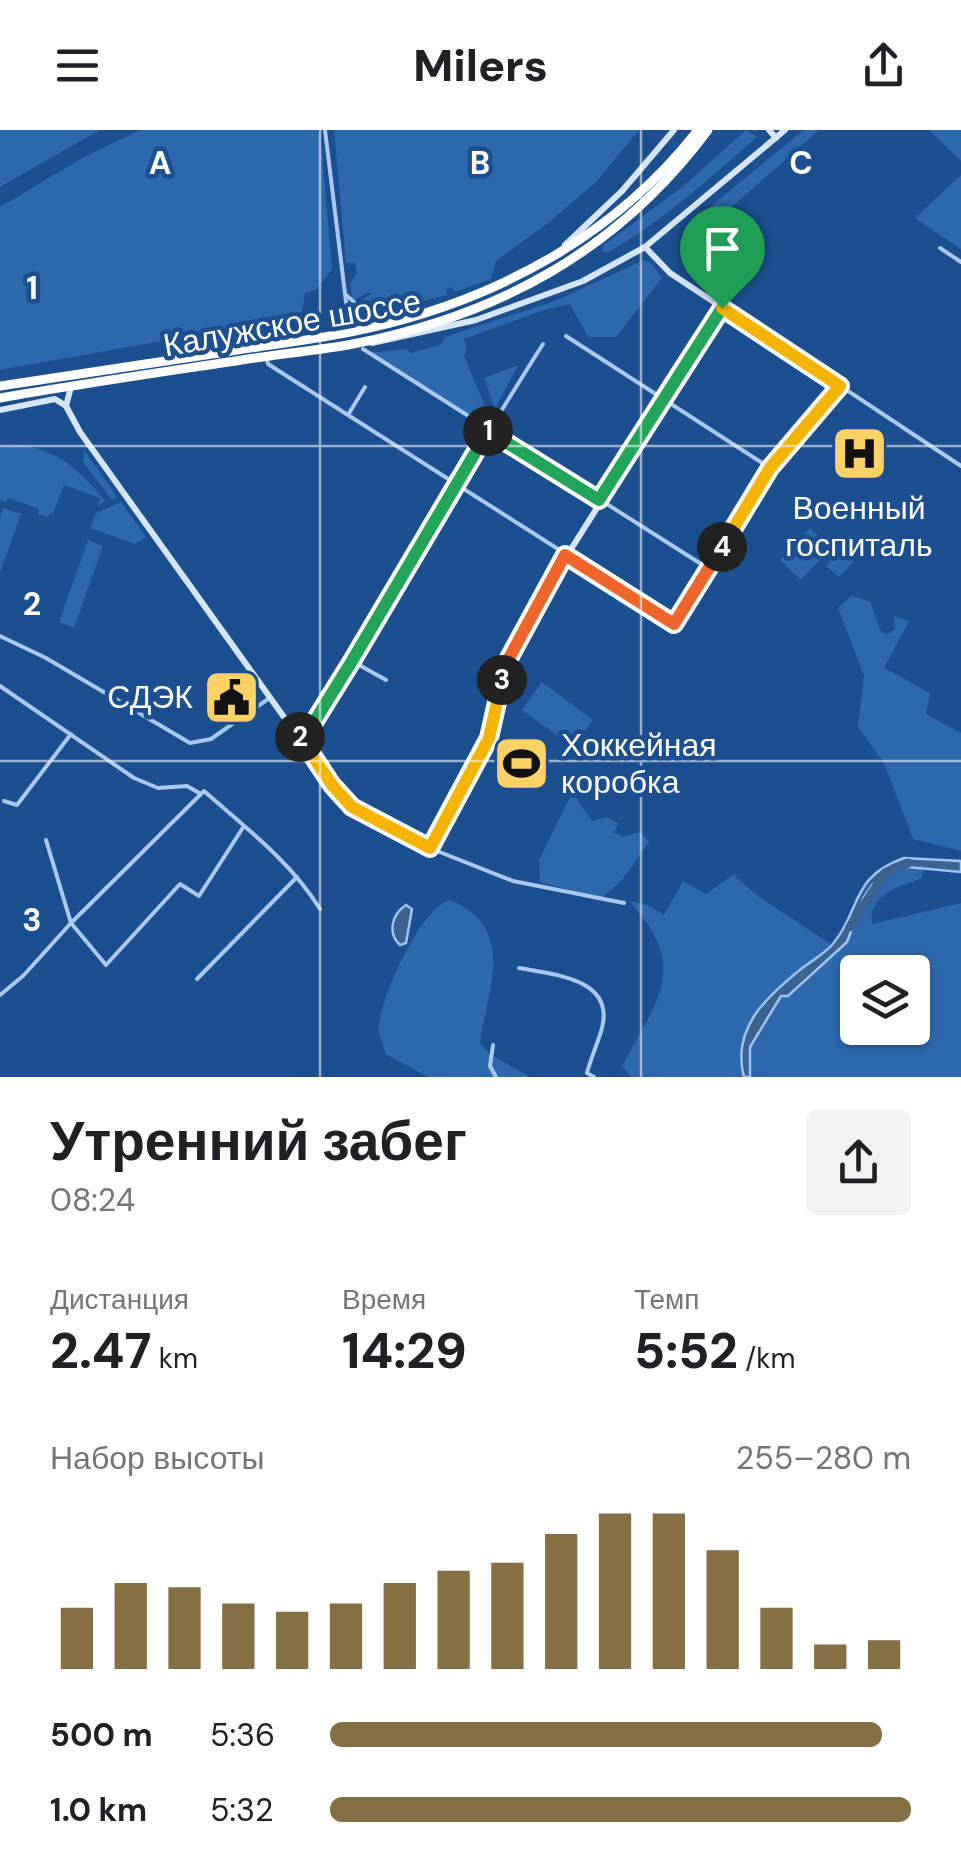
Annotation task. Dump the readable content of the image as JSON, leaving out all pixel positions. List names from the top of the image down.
{
  "streets": {
    "highway": ["Калужское шоссе"]
  },
  "places": {
    "hospital": ["Военный госпиталь"],
    "public building": ["СДЭК"],
    "sports": ["Хоккейная коробка"]
  },
  "page": {
    "header": "Milers",
    "pins": [
      "1",
      "4",
      "3",
      "2"
    ],
    "heading": ["Утренний забег", "08:24"],
    "stats": [
      ["Дистанция", "2.47 km"],
      ["Время", "14:29"],
      ["Темп", "5:52 /km"]
    ],
    "chart": ["Набор высоты", "255–280 m"],
    "list": [
      {
        "name": "500 m",
        "note": "5:36"
      },
      {
        "name": "1.0 km",
        "note": "5:32"
      }
    ]
  },
  "grid": {
    "columns": ["A", "B", "C"],
    "rows": ["1", "2", "3"]
  }
}
